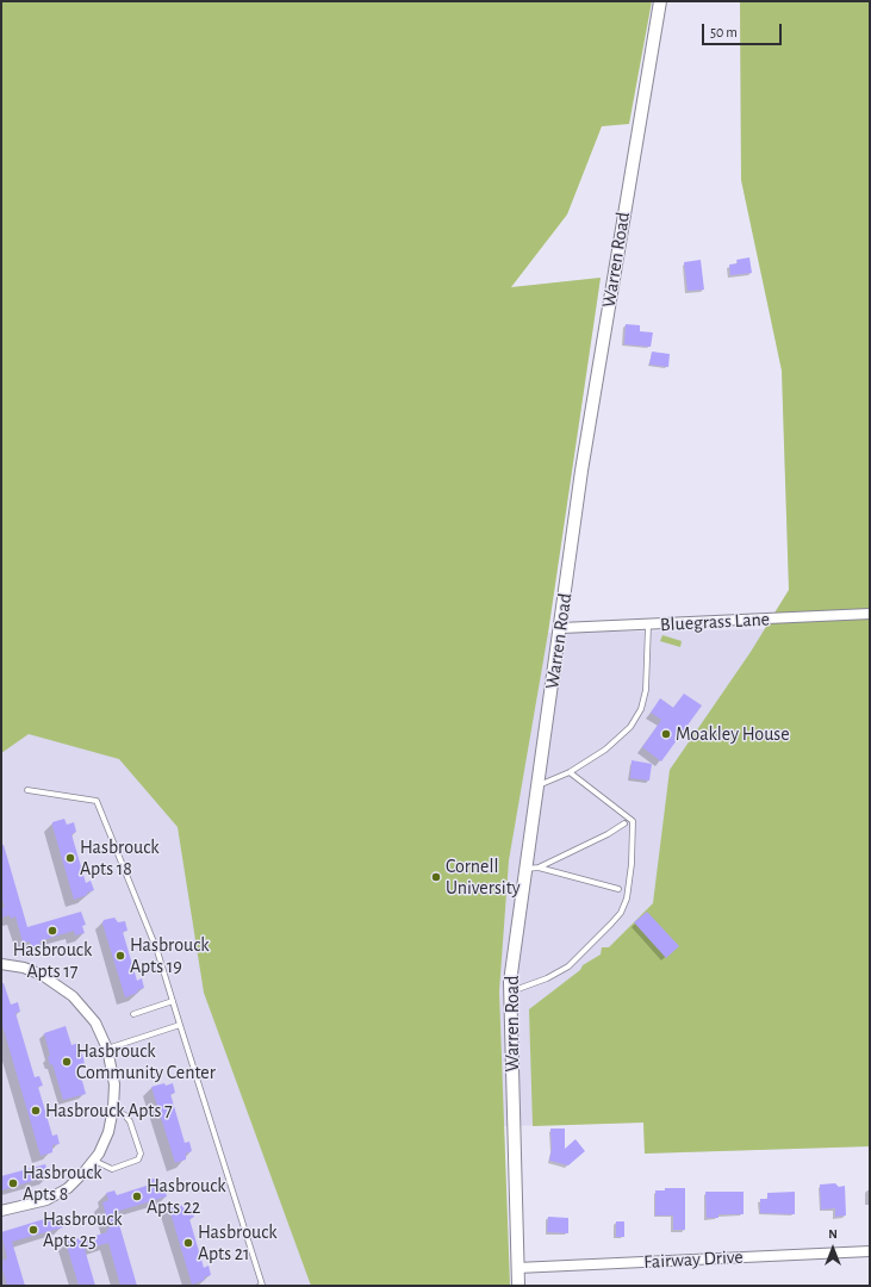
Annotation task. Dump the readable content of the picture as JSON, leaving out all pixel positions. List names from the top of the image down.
{
  "streets": {
    "street": ["Warren Road", "Bluegrass Lane", "Fairway Drive"]
  },
  "crossings": [
    ["Warren Road", "Bluegrass Lane"],
    ["Warren Road", "Fairway Drive"]
  ],
  "places": [
    "Moakley House",
    "Hasbrouck Apts 18",
    "Cornell University",
    "Hasbrouck Apts 17",
    "Hasbrouck Apts 19",
    "Hasbrouck Community Center",
    "Hasbrouck Apts 7",
    "Hasbrouck Apts 8",
    "Hasbrouck Apts 22",
    "Hasbrouck Apts 25",
    "Hasbrouck Apts 21"
  ],
  "scale_bar": "50 m",
  "north": "top"
}
